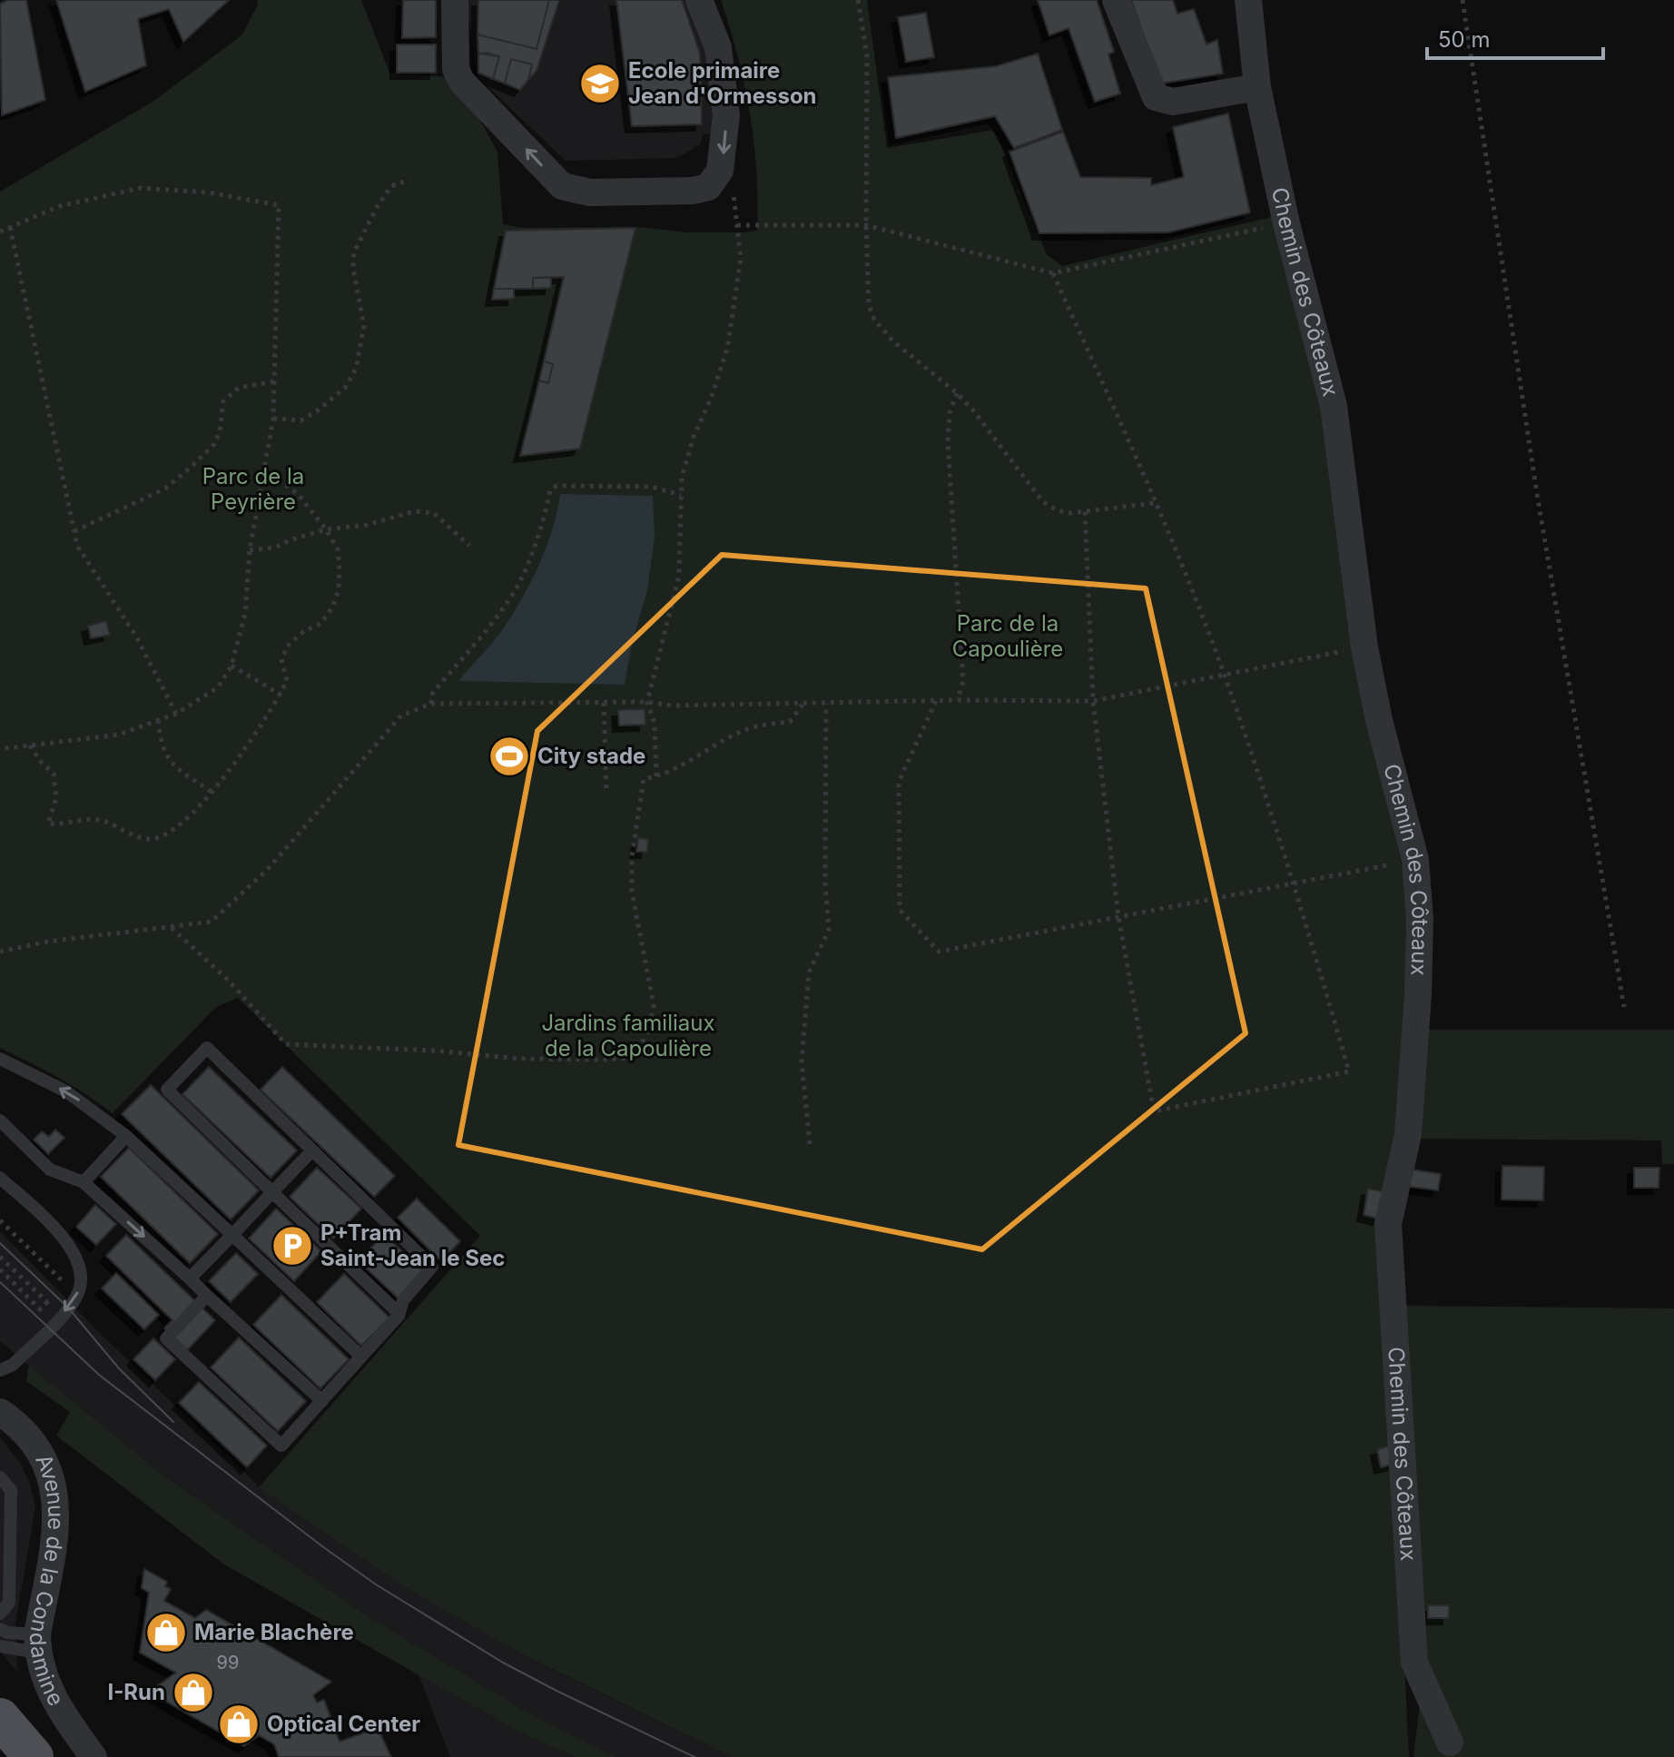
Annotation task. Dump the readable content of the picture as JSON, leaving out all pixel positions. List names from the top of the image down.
{
  "streets": {
    "street": ["Chemin des Côteaux", "Avenue de la Condamine"]
  },
  "parks": ["Parc de la Peyrière", "Parc de la Capoulière", "Jardins familiaux de la Capoulière"],
  "places": {
    "school or university": ["Ecole primaire Jean d'Ormesson"],
    "sports": ["City stade"],
    "parking": ["P+Tram Saint-Jean le Sec"],
    "shop": ["Marie Blachère", "I-Run", "Optical Center"]
  },
  "house_numbers": ["99"],
  "scale_bar": "50 m"
}
